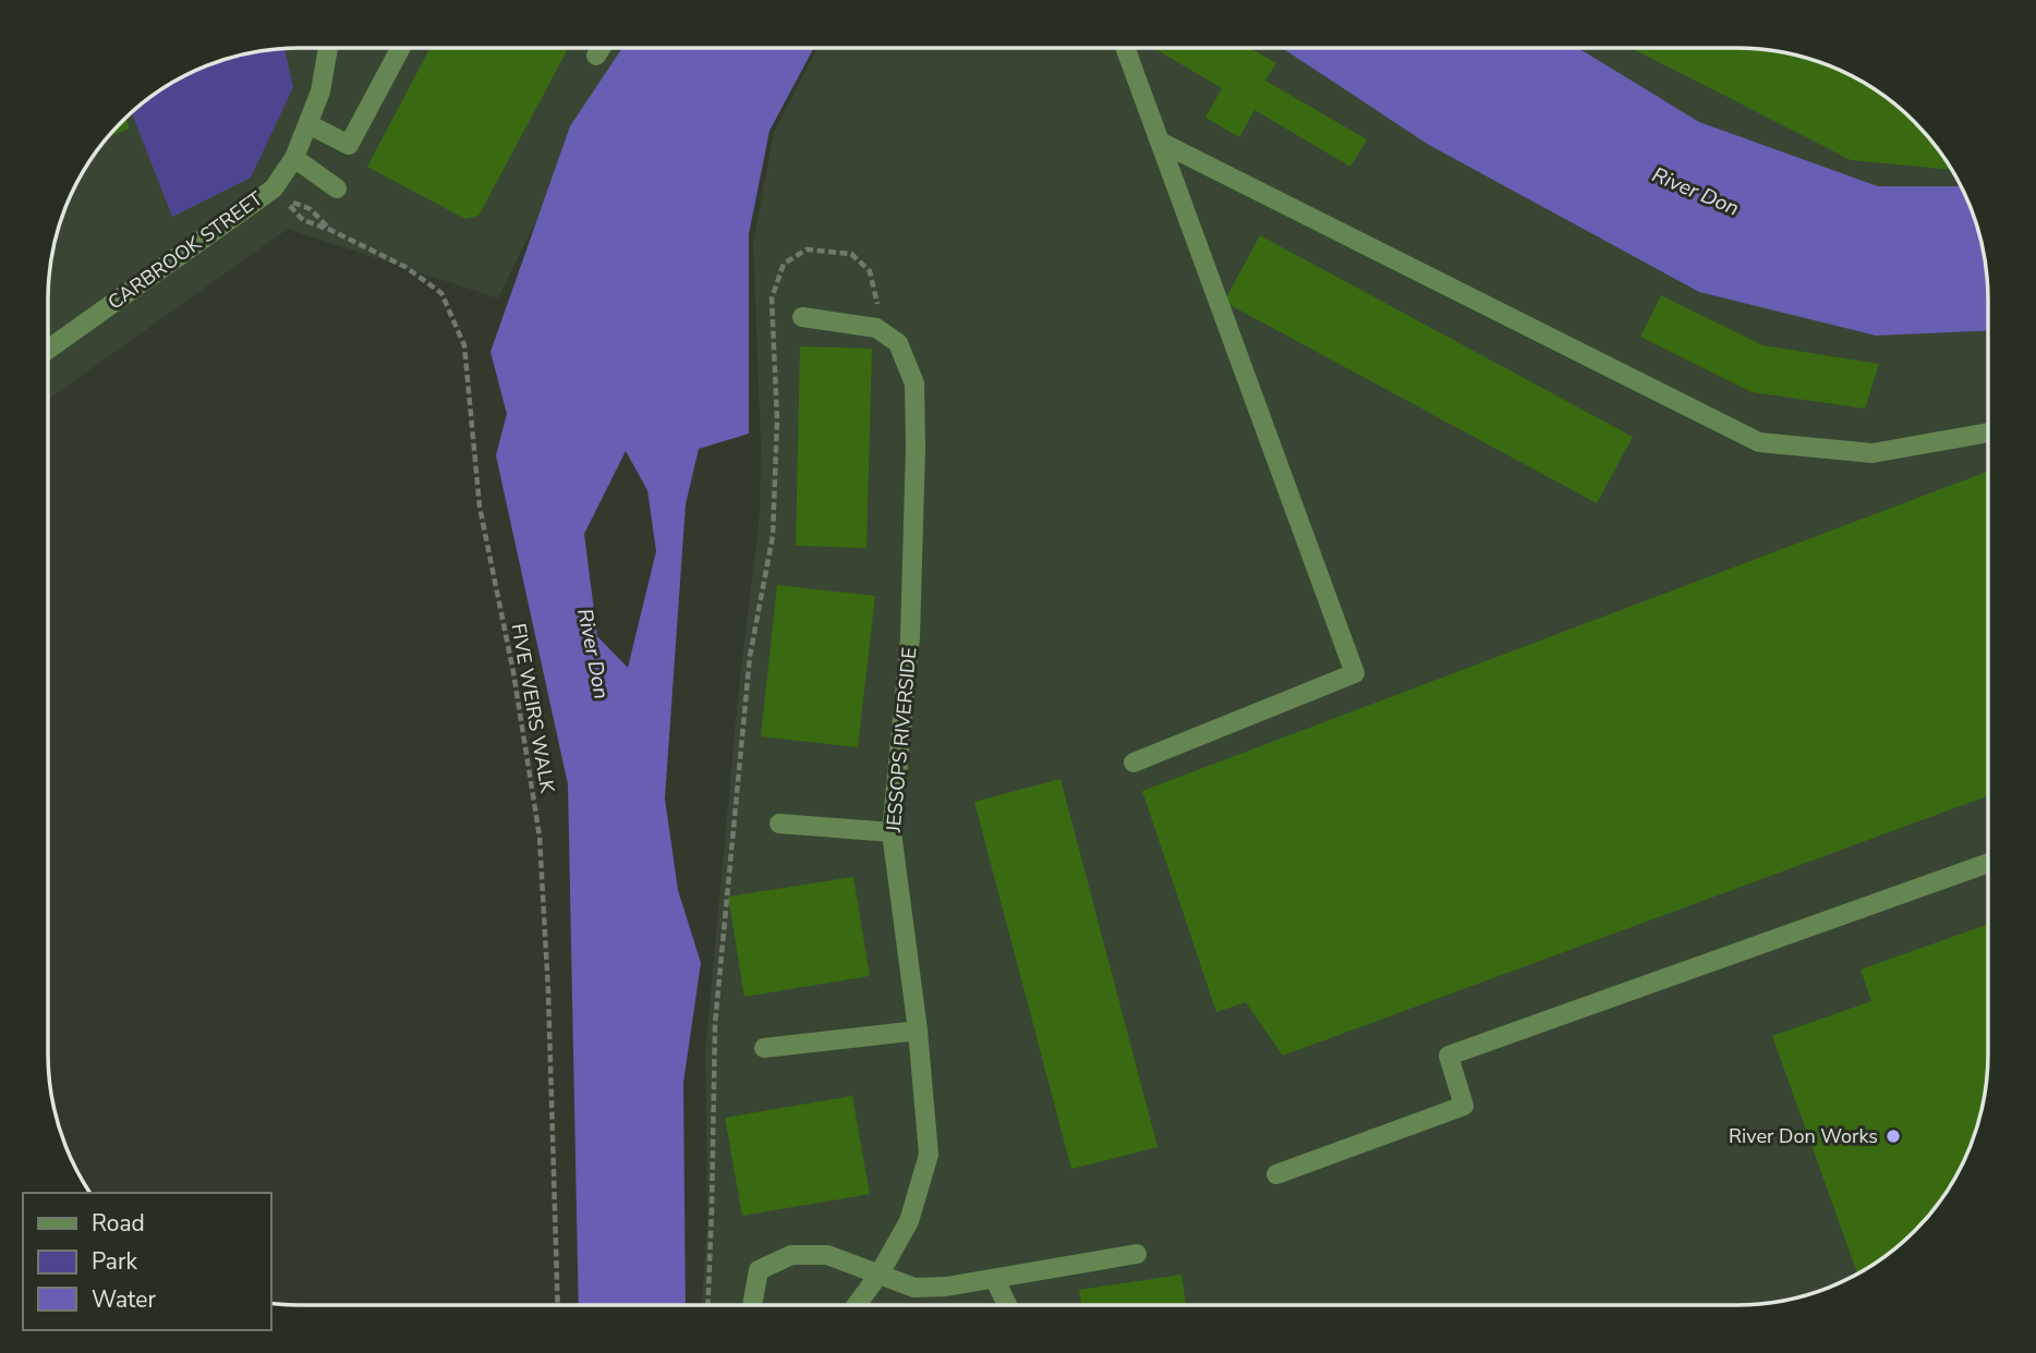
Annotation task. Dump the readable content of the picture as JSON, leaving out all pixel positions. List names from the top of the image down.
{
  "streets": {
    "street": ["CARBROOK STREET", "JESSOPS RIVERSIDE"],
    "path": ["FIVE WEIRS WALK"]
  },
  "water": ["River Don"],
  "places": ["River Don Works"],
  "legend": ["Road", "Park", "Water"]
}
